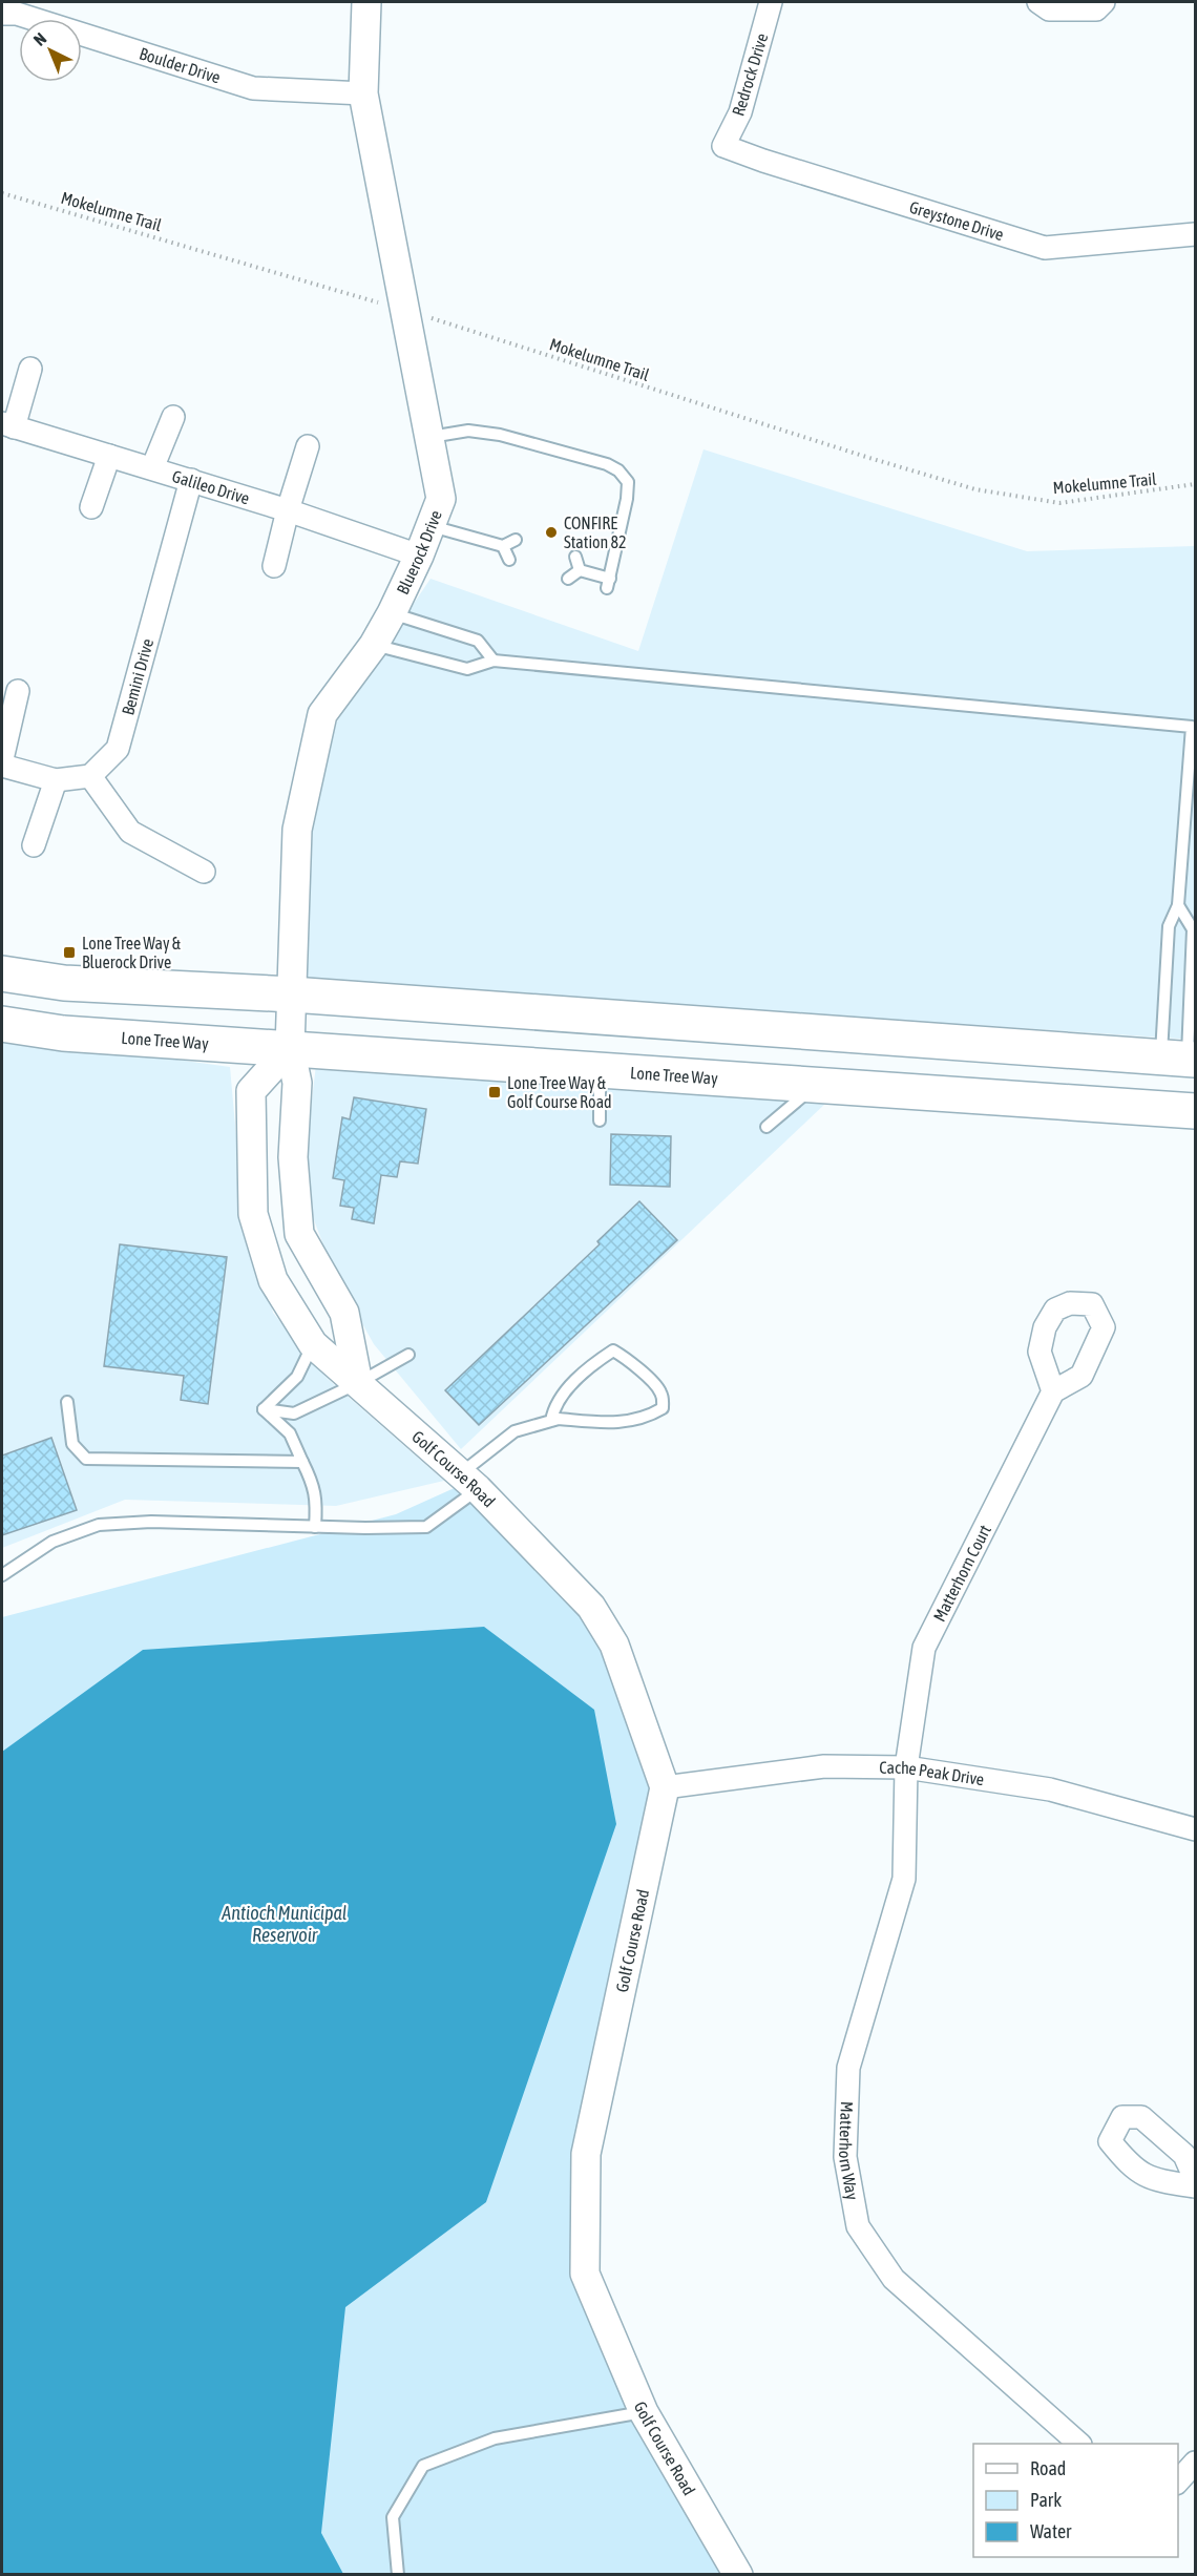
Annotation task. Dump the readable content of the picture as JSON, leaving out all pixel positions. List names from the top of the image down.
{
  "streets": {
    "main road": ["Lone Tree Way"],
    "street": [
      "Boulder Drive",
      "Redrock Drive",
      "Greystone Drive",
      "Galileo Drive",
      "Bluerock Drive",
      "Bemini Drive",
      "Golf Course Road",
      "Matterhorn Court",
      "Cache Peak Drive",
      "Matterhorn Way"
    ],
    "path": ["Mokelumne Trail"]
  },
  "crossings": [
    ["Boulder Drive", "Bluerock Drive"],
    ["Redrock Drive", "Greystone Drive"],
    ["Mokelumne Trail", "Bluerock Drive"],
    ["Galileo Drive", "Bluerock Drive"],
    ["Galileo Drive", "Bemini Drive"],
    ["Bluerock Drive", "Lone Tree Way"],
    ["Bluerock Drive", "Golf Course Road"],
    ["Lone Tree Way", "Golf Course Road"],
    ["Golf Course Road", "Cache Peak Drive"],
    ["Matterhorn Court", "Cache Peak Drive"],
    ["Matterhorn Court", "Matterhorn Way"],
    ["Cache Peak Drive", "Matterhorn Way"]
  ],
  "water": ["Antioch Municipal Reservoir"],
  "places": {
    "other": ["CONFIRE Station 82"],
    "transit": ["Lone Tree Way & Bluerock Drive", "Lone Tree Way & Golf Course Road"]
  },
  "legend": ["Road", "Park", "Water"],
  "north": "top left"
}
